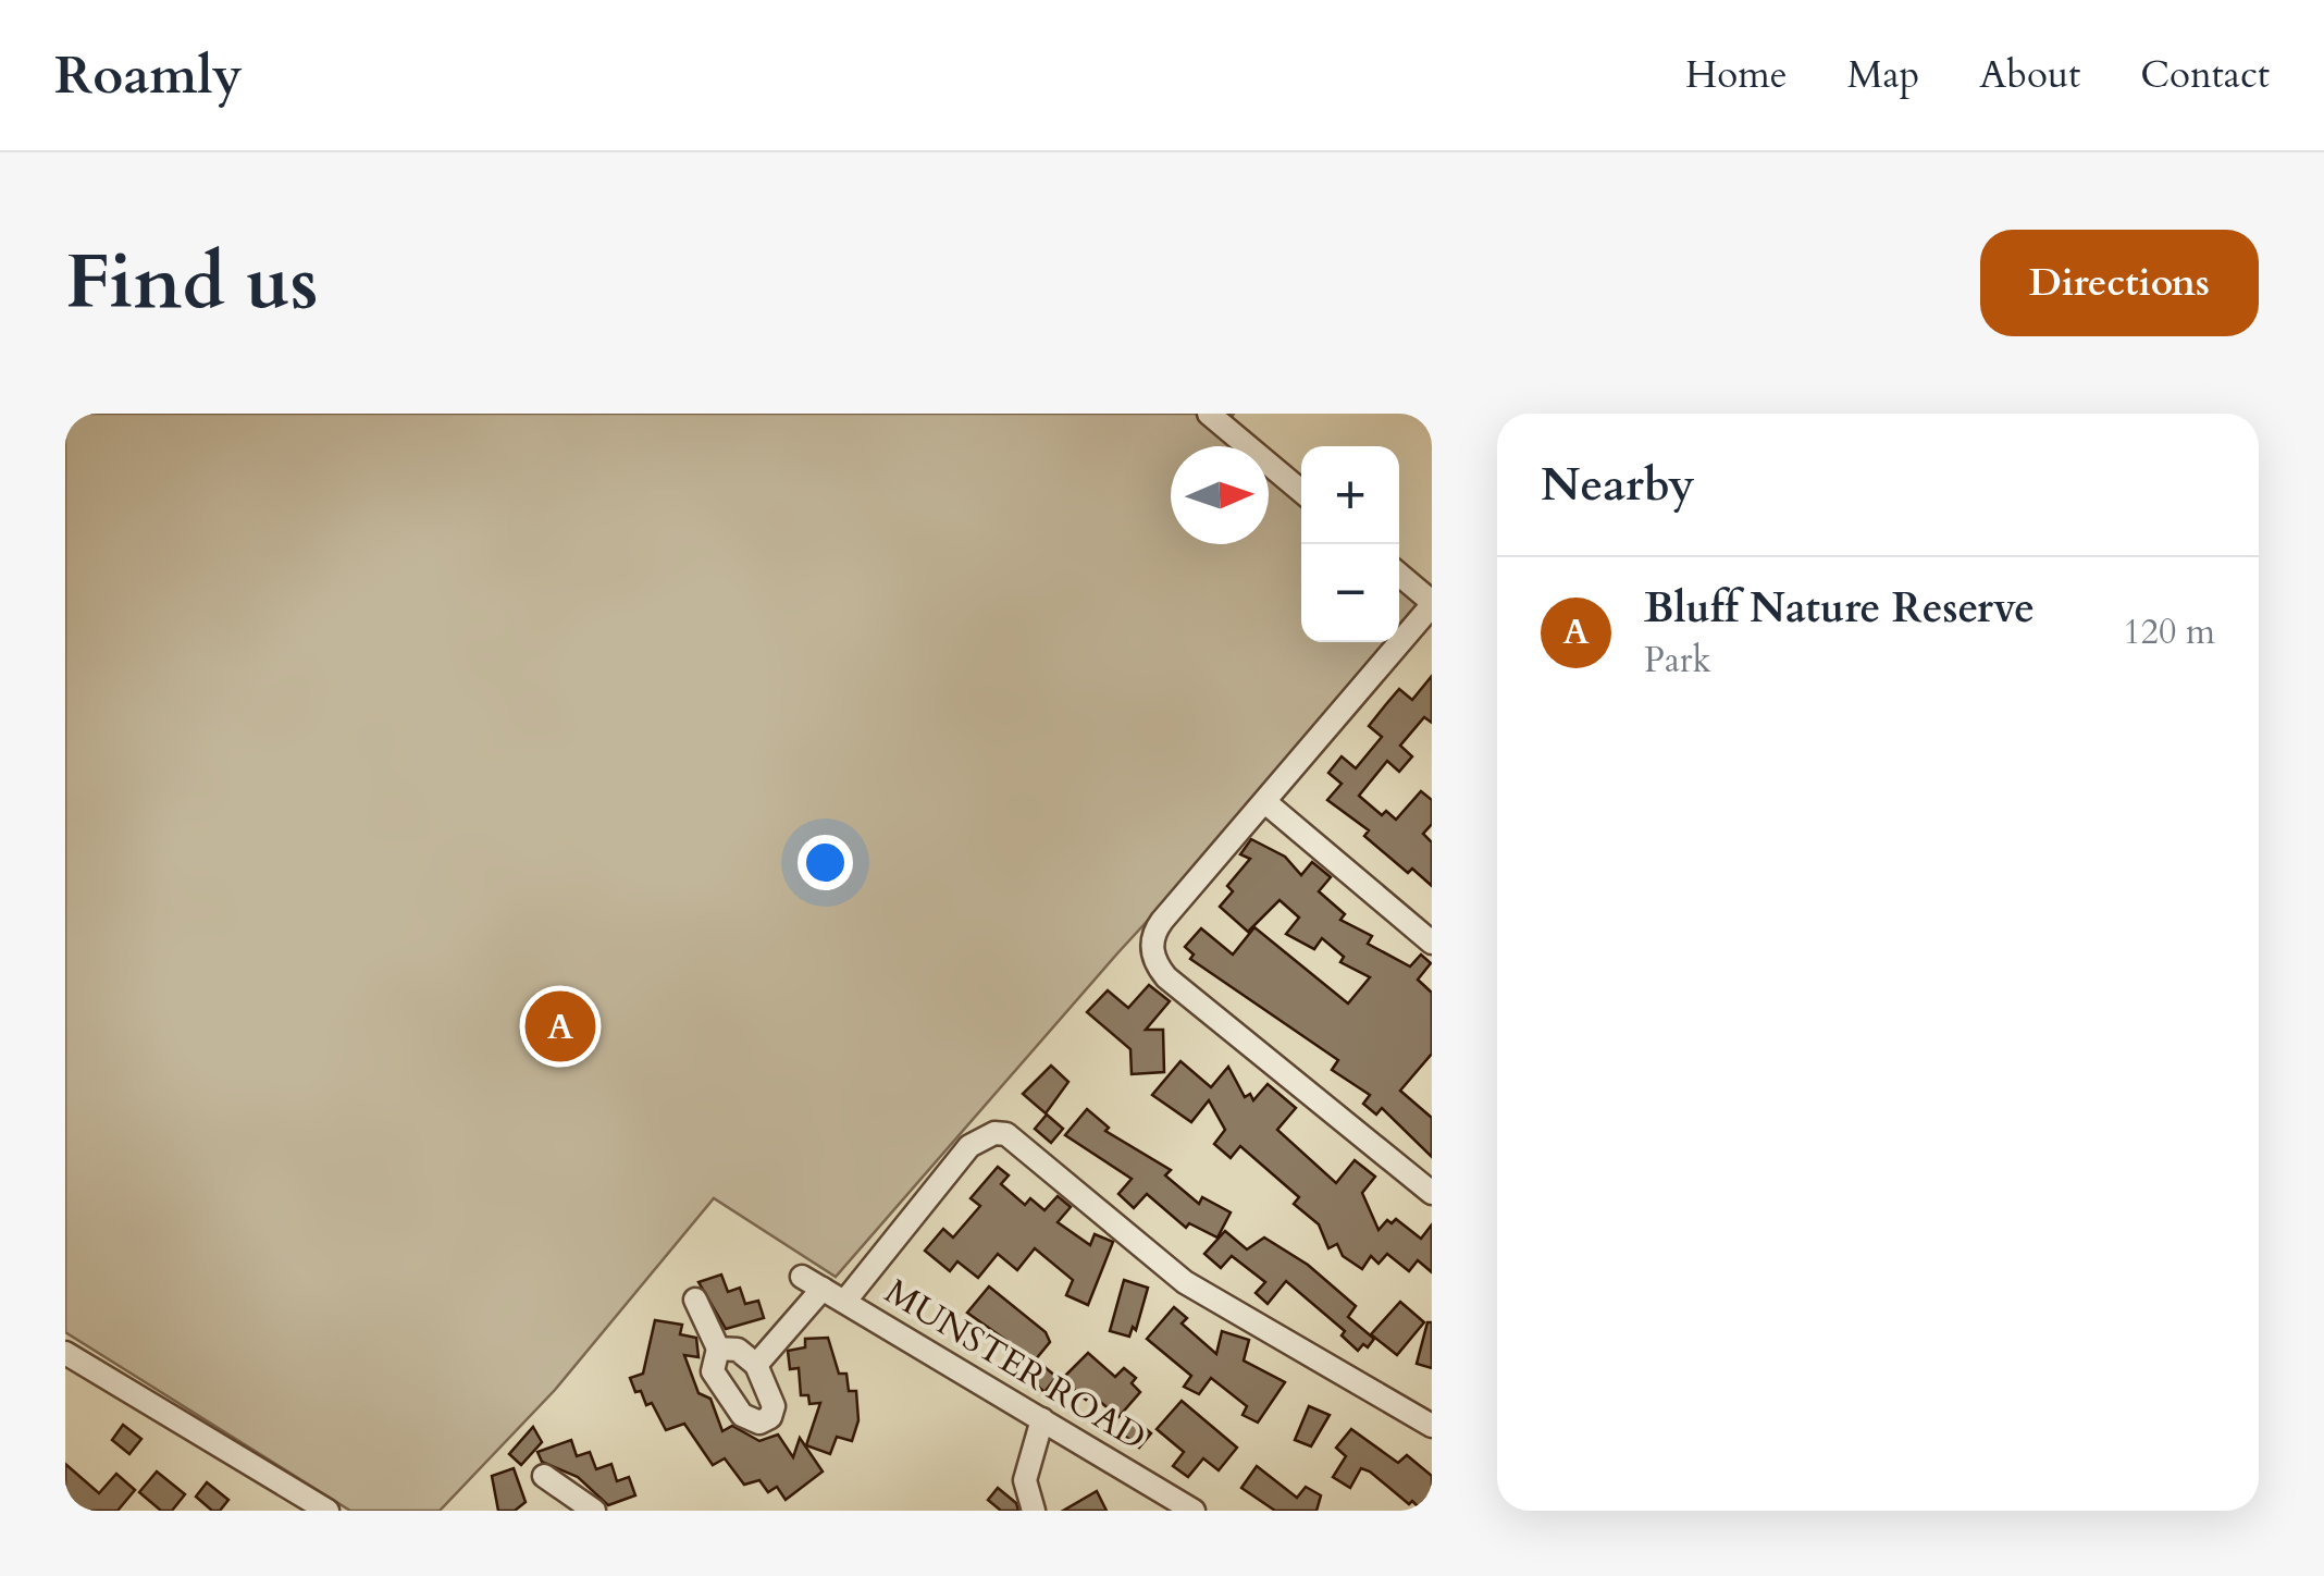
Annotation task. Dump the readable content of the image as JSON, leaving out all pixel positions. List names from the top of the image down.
{
  "streets": {
    "street": ["MUNSTER ROAD"]
  },
  "north": "right",
  "page": {
    "header": "Roamly",
    "nav": [
      "Home",
      "Map",
      "About",
      "Contact"
    ],
    "buttons": "Directions",
    "title": "Find us",
    "heading": "Nearby",
    "map_buttons": ["+", "−"],
    "list": [
      {
        "mark": "A",
        "name": "Bluff Nature Reserve",
        "note": "Park",
        "value": "120 m"
      }
    ],
    "pins": "A"
  }
}
